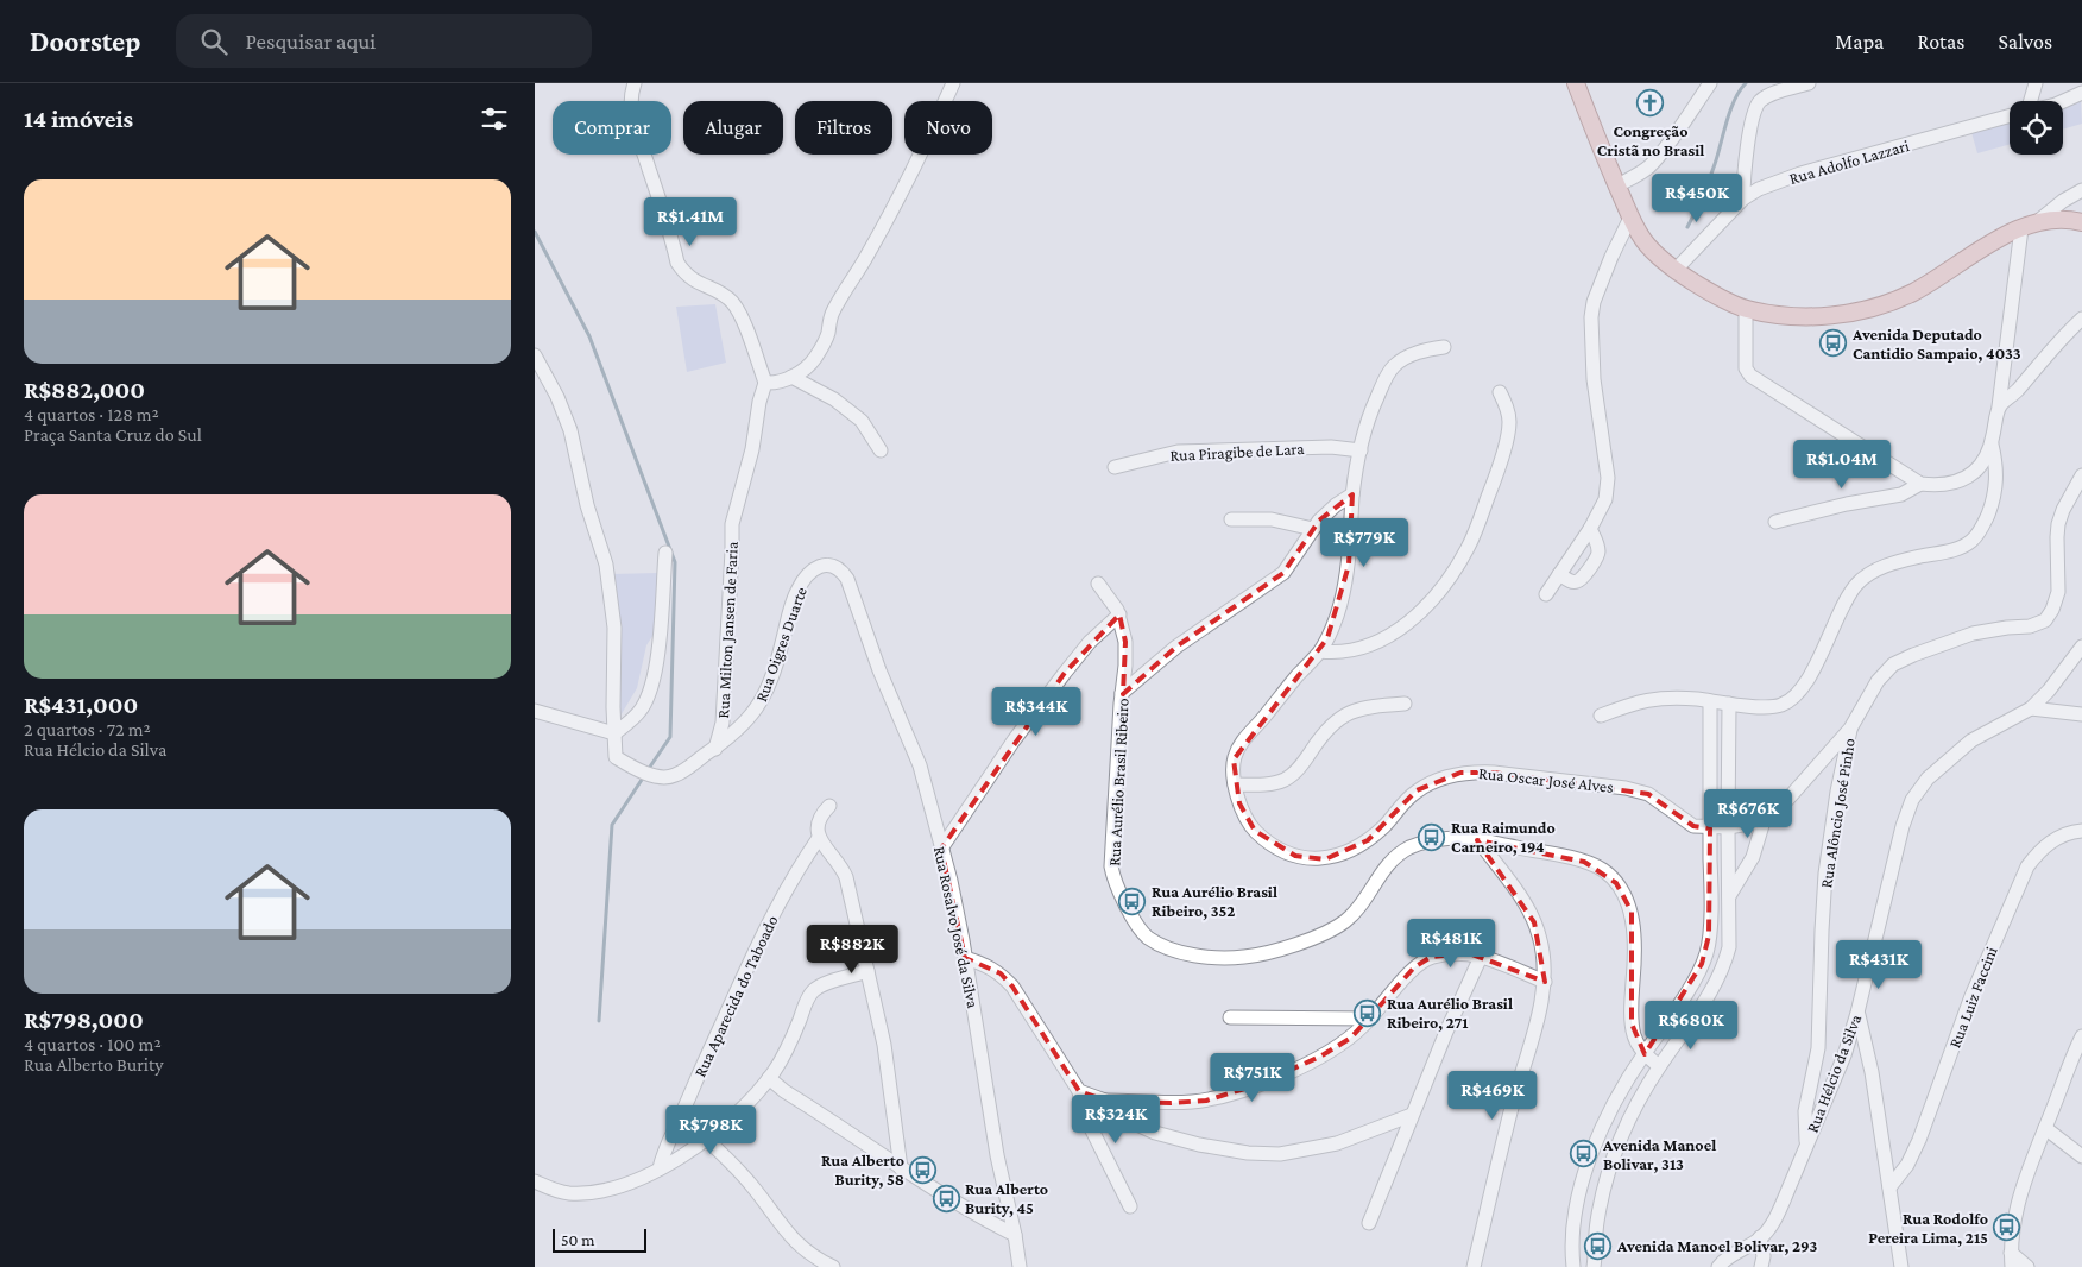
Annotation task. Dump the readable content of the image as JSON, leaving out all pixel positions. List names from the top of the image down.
{
  "streets": {
    "street": [
      "Rua Adolfo Lazzari",
      "Rua Piragibe de Lara",
      "Rua Milton Jansen de Faria",
      "Rua Oigres Duarte",
      "Rua Oscar José Alves",
      "Rua Aurélio Brasil Ribeiro",
      "Rua Alôncio José Pinho",
      "Rua Rosalvo José da Silva",
      "Rua Aparecida do Taboado",
      "Rua Luiz Faccini",
      "Rua Hélcio da Silva"
    ]
  },
  "crossings": [
    ["Rua Milton Jansen de Faria", "Rua Oigres Duarte"],
    ["Rua Oigres Duarte", "Rua Rosalvo José da Silva"],
    ["Rua Alôncio José Pinho", "Rua Hélcio da Silva"]
  ],
  "places": {
    "church": ["Congreção Cristã no Brasil"],
    "bus stop": [
      "Avenida Deputado Cantidio Sampaio, 4033",
      "Rua Raimundo Carneiro, 194",
      "Rua Aurélio Brasil Ribeiro, 352",
      "Rua Aurélio Brasil Ribeiro, 271",
      "Avenida Manoel Bolivar, 313",
      "Rua Alberto Burity, 58",
      "Rua Alberto Burity, 45",
      "Rua Rodolfo Pereira Lima, 215",
      "Avenida Manoel Bolivar, 293"
    ]
  },
  "scale_bar": "50 m",
  "page": {
    "header": "Doorstep",
    "search": "Pesquisar aqui",
    "nav": ["Mapa", "Rotas", "Salvos"],
    "heading": "14 imóveis",
    "chip": [
      "Comprar",
      "Alugar",
      "Filtros",
      "Novo"
    ],
    "list": [
      {
        "name": "R$882,000",
        "note": "4 quartos · 128 m² · Praça Santa Cruz do Sul"
      },
      {
        "name": "R$431,000",
        "note": "2 quartos · 72 m² · Rua Hélcio da Silva"
      },
      {
        "name": "R$798,000",
        "note": "4 quartos · 100 m² · Rua Alberto Burity"
      }
    ],
    "price": [
      "R$450K",
      "R$1.41M",
      "R$1.04M",
      "R$779K",
      "R$344K",
      "R$676K",
      "R$481K",
      "R$882K",
      "R$431K",
      "R$680K",
      "R$751K",
      "R$469K",
      "R$324K",
      "R$798K"
    ],
    "scale": "50 m"
  }
}
